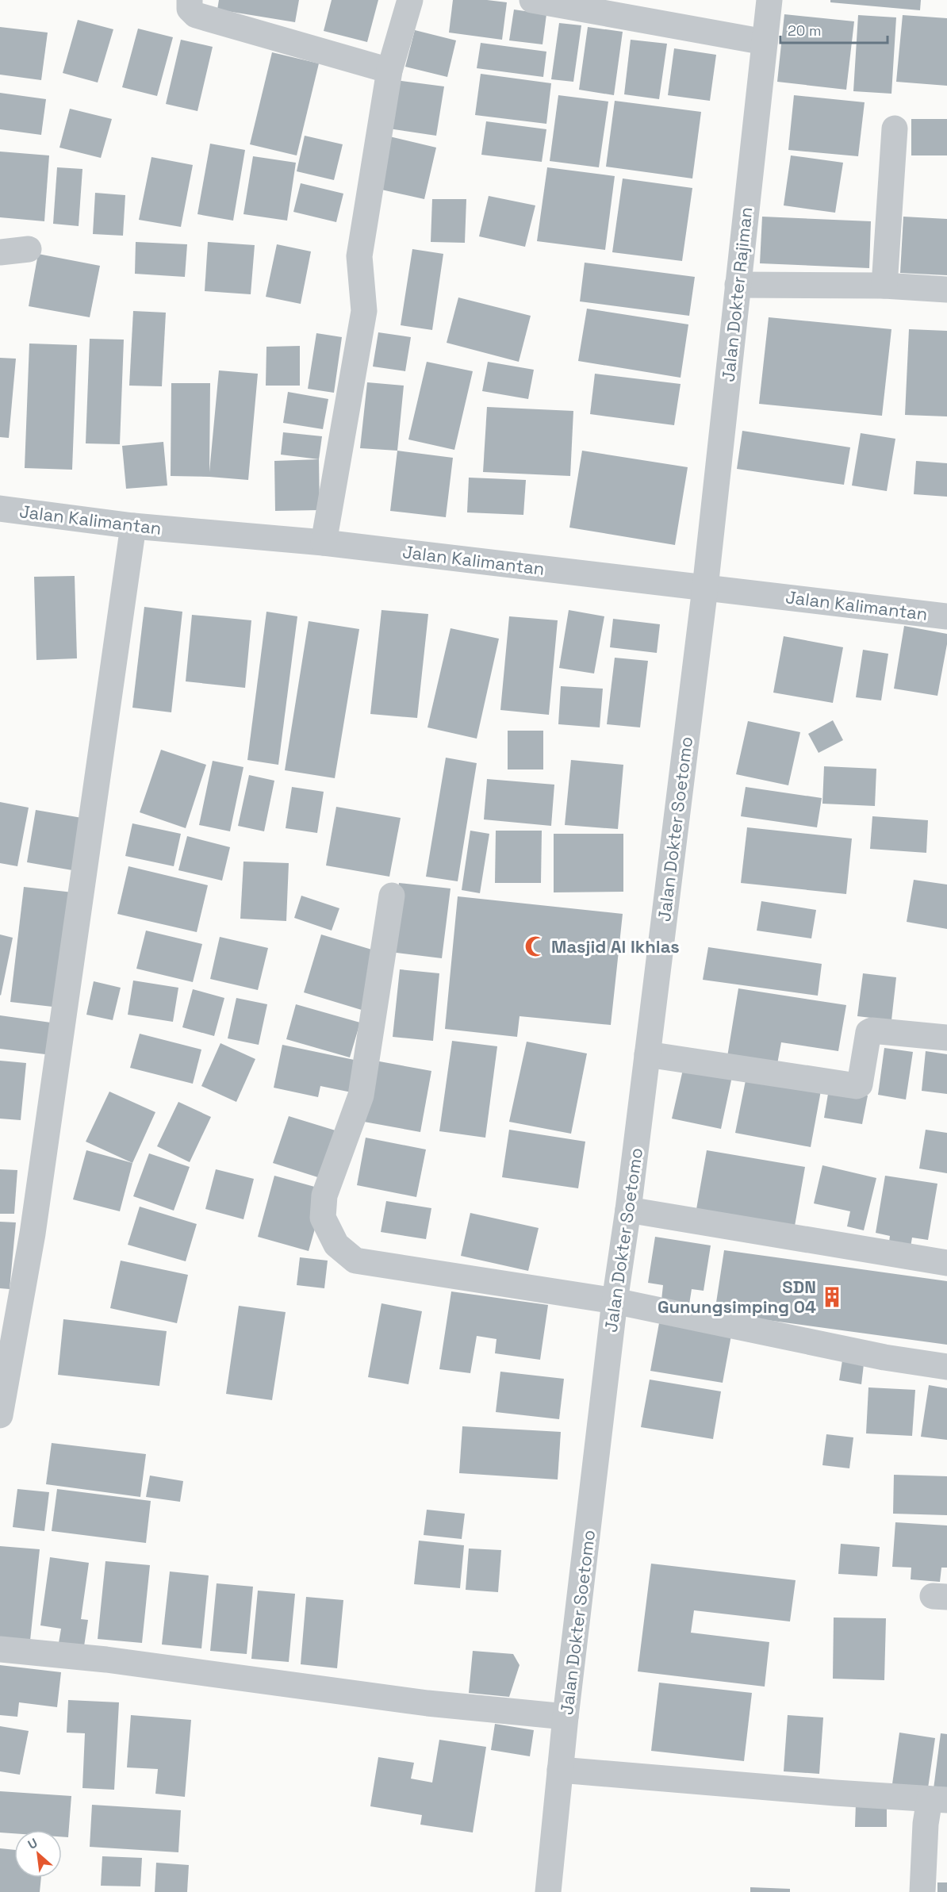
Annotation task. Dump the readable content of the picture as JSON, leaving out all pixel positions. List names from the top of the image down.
{
  "streets": {
    "street": ["Jalan Dokter Rajiman", "Jalan Kalimantan", "Jalan Dokter Soetomo"]
  },
  "crossings": [
    ["Jalan Dokter Rajiman", "Jalan Kalimantan"],
    ["Jalan Dokter Rajiman", "Jalan Dokter Soetomo"],
    ["Jalan Kalimantan", "Jalan Dokter Soetomo"]
  ],
  "places": {
    "mosque": ["Masjid Al Ikhlas"],
    "building": ["SDN Gunungsimping 04"]
  },
  "scale_bar": "20 m",
  "north": "top left"
}
